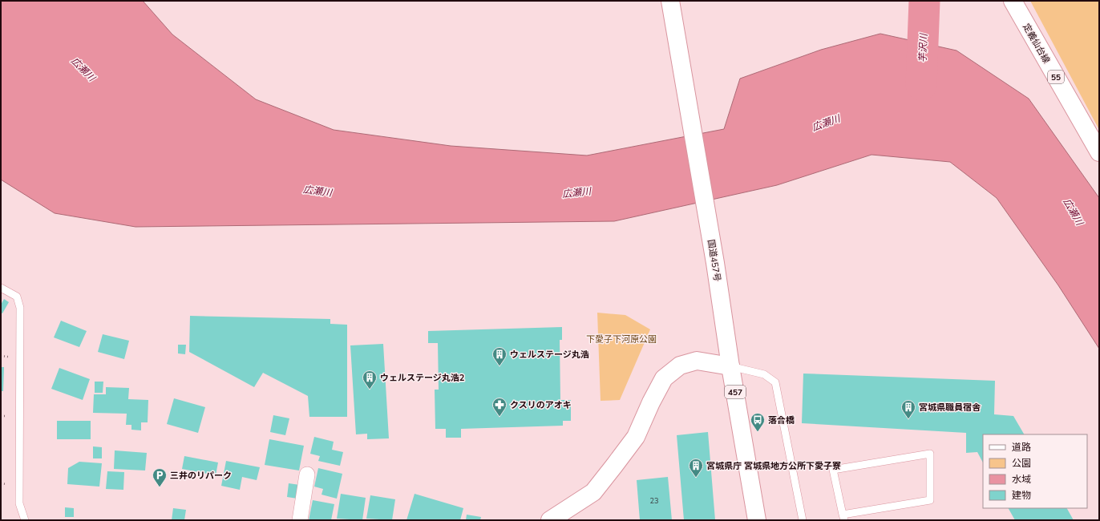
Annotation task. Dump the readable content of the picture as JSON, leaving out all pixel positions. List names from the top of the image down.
{
  "streets": {
    "main road": [
      "定義仙台線",
      "55",
      "国道457号",
      "457"
    ]
  },
  "water": ["芋沢川", "広瀬川"],
  "parks": ["下愛子下河原公園"],
  "places": {
    "building": [
      "ウェルステージ丸浩",
      "ウェルステージ丸浩2",
      "宮城県職員宿舎",
      "宮城県庁 宮城県地方公所下愛子寮"
    ],
    "pharmacy": ["クスリのアオキ"],
    "bus stop": ["落合橋"],
    "parking": ["三井のリパーク"]
  },
  "house_numbers": ["23"],
  "legend": [
    "道路",
    "公園",
    "水域",
    "建物"
  ]
}
